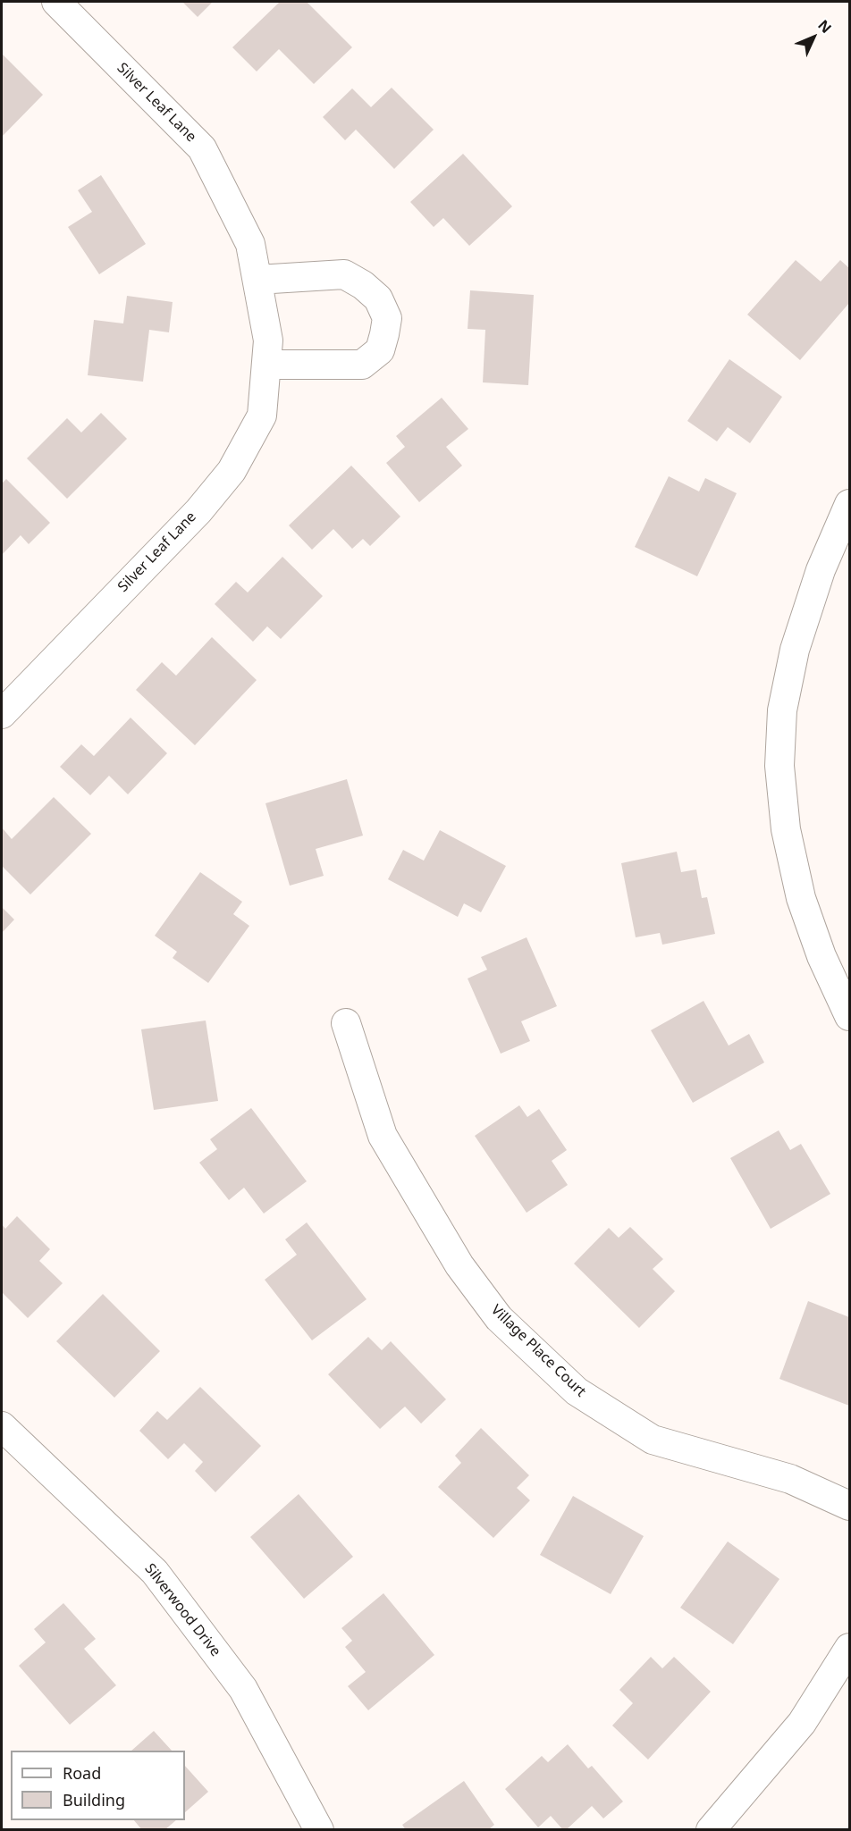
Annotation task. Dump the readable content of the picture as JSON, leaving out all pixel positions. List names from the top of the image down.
{
  "streets": {
    "street": ["Silver Leaf Lane", "Village Place Court", "Silverwood Drive"]
  },
  "legend": ["Road", "Building"],
  "north": "top right"
}
